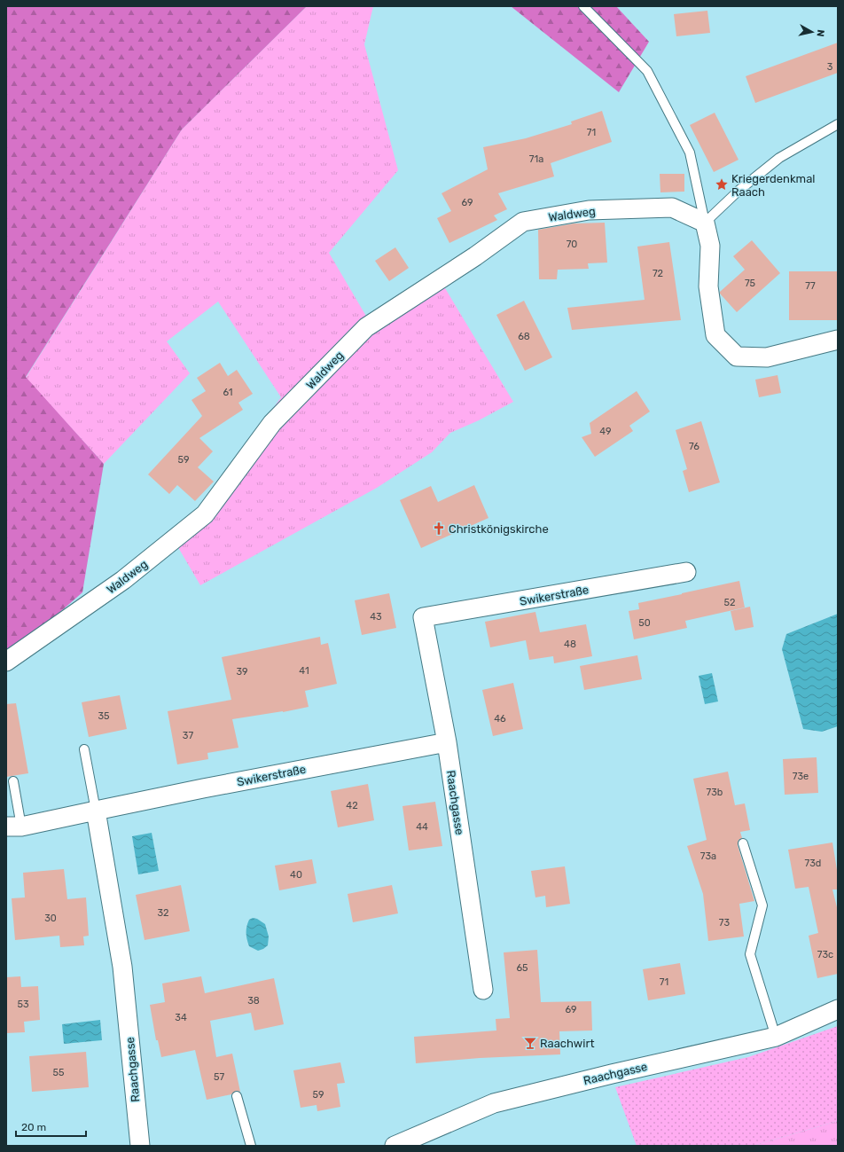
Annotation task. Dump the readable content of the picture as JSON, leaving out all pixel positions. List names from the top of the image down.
{
  "streets": {
    "street": ["Waldweg", "Swikerstraße", "Raachgasse"]
  },
  "crossings": [
    ["Swikerstraße", "Raachgasse"]
  ],
  "places": {
    "place": ["Kriegerdenkmal Raach"],
    "church": ["Christkönigskirche"],
    "bar": ["Raachwirt"]
  },
  "house_numbers": [
    "3",
    "71",
    "71a",
    "69",
    "70",
    "72",
    "75",
    "77",
    "68",
    "61",
    "49",
    "76",
    "59",
    "52",
    "43",
    "50",
    "48",
    "41",
    "39",
    "35",
    "46",
    "37",
    "73e",
    "73b",
    "42",
    "44",
    "73a",
    "73d",
    "40",
    "32",
    "30",
    "73",
    "73c",
    "65",
    "71",
    "38",
    "53",
    "69",
    "34",
    "55",
    "57",
    "59"
  ],
  "scale_bar": "20 m",
  "north": "right"
}
